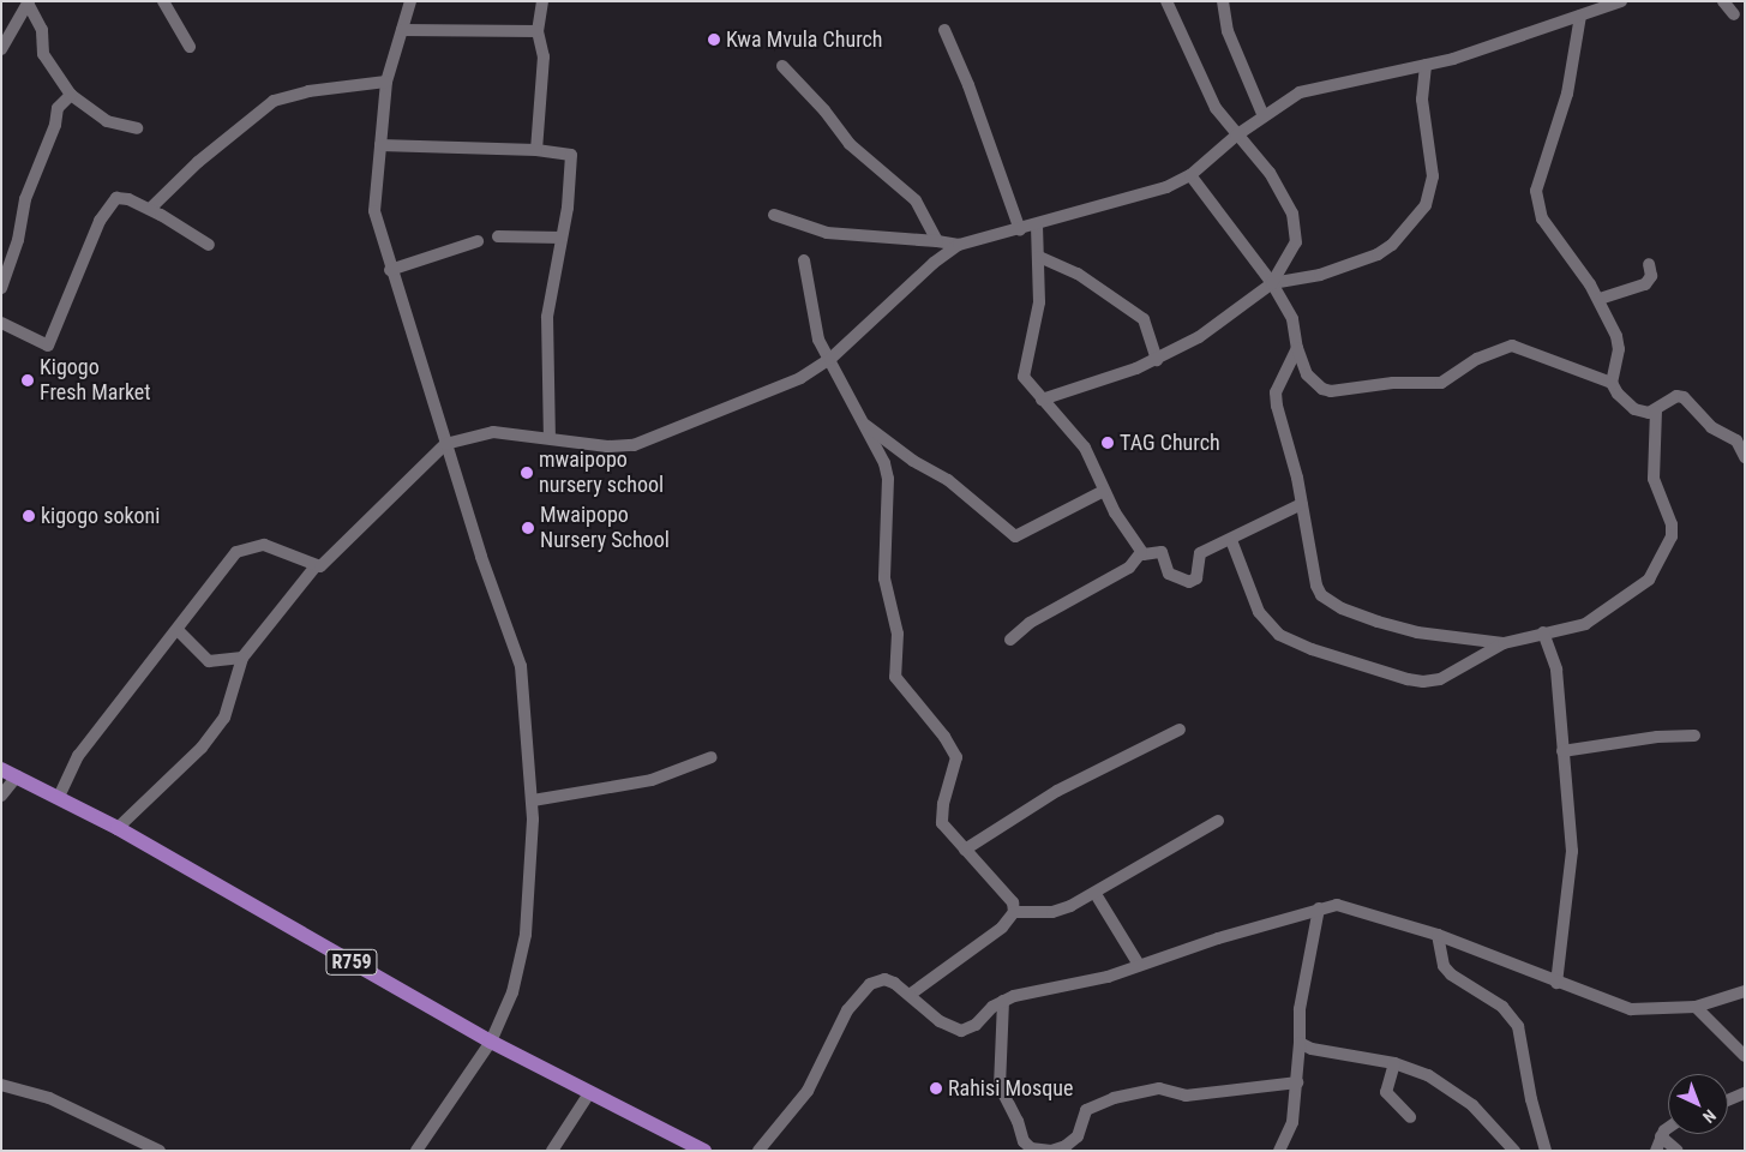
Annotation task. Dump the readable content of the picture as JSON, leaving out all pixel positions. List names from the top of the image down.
{
  "streets": {
    "main road": ["R759"]
  },
  "places": [
    "Kwa Mvula Church",
    "Kigogo Fresh Market",
    "TAG Church",
    "mwaipopo nursery school",
    "kigogo sokoni",
    "Mwaipopo Nursery School",
    "Rahisi Mosque"
  ],
  "north": "bottom right"
}
